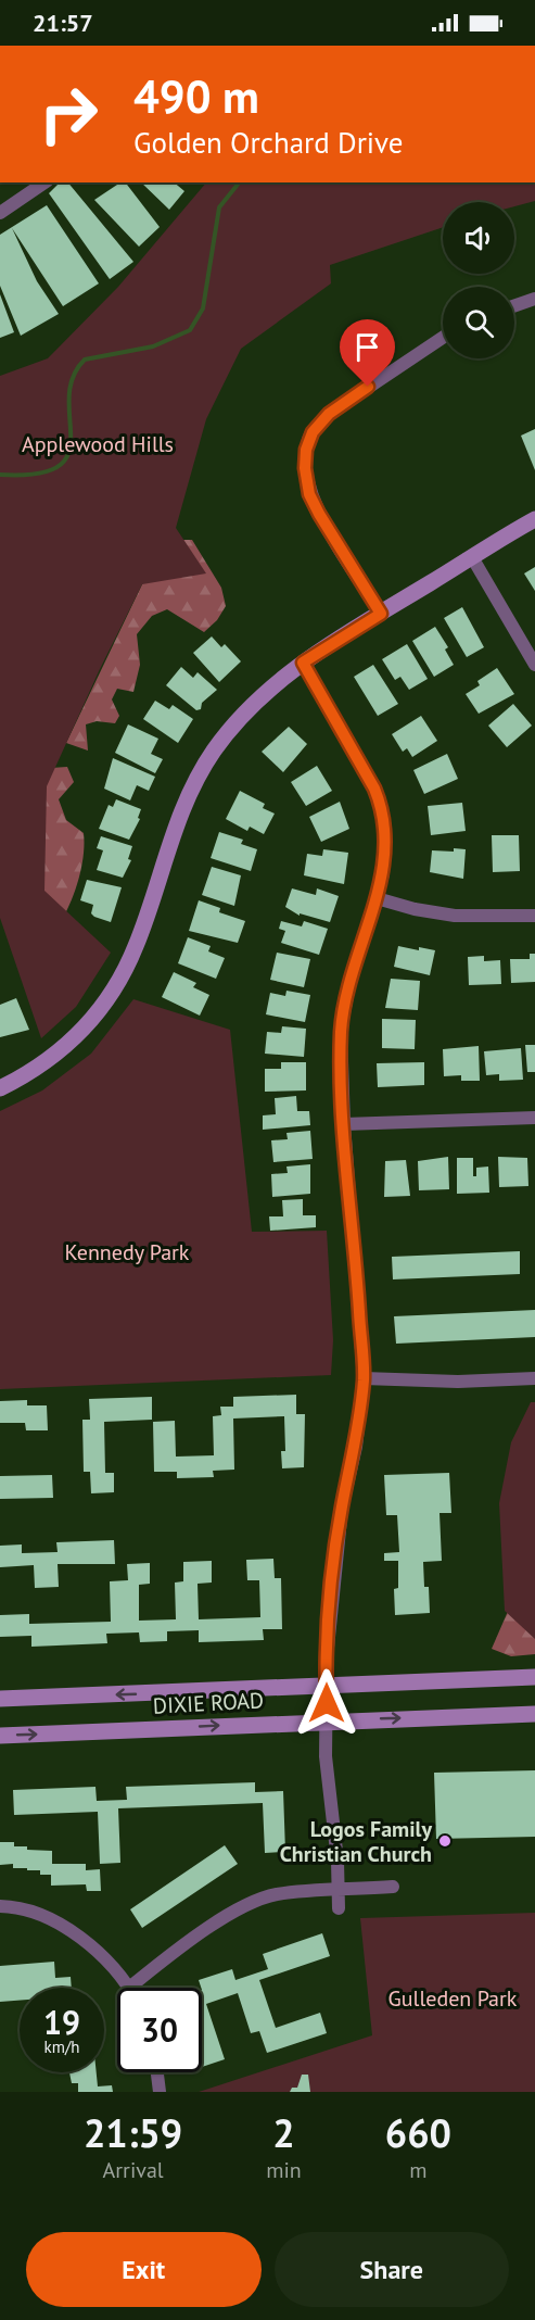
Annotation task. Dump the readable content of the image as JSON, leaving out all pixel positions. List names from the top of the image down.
{
  "streets": {
    "main road": ["DIXIE ROAD"]
  },
  "parks": ["Applewood Hills", "Kennedy Park", "Gulleden Park"],
  "places": ["Logos Family Christian Church"],
  "page": {
    "status": "21:57",
    "turn": ["490 m", "Golden Orchard Drive"],
    "speed": "19 km/h",
    "limit": "30",
    "eta": [
      "21:59",
      "Arrival",
      "2",
      "min",
      "660",
      "m"
    ],
    "buttons": ["Exit", "Share"]
  }
}
